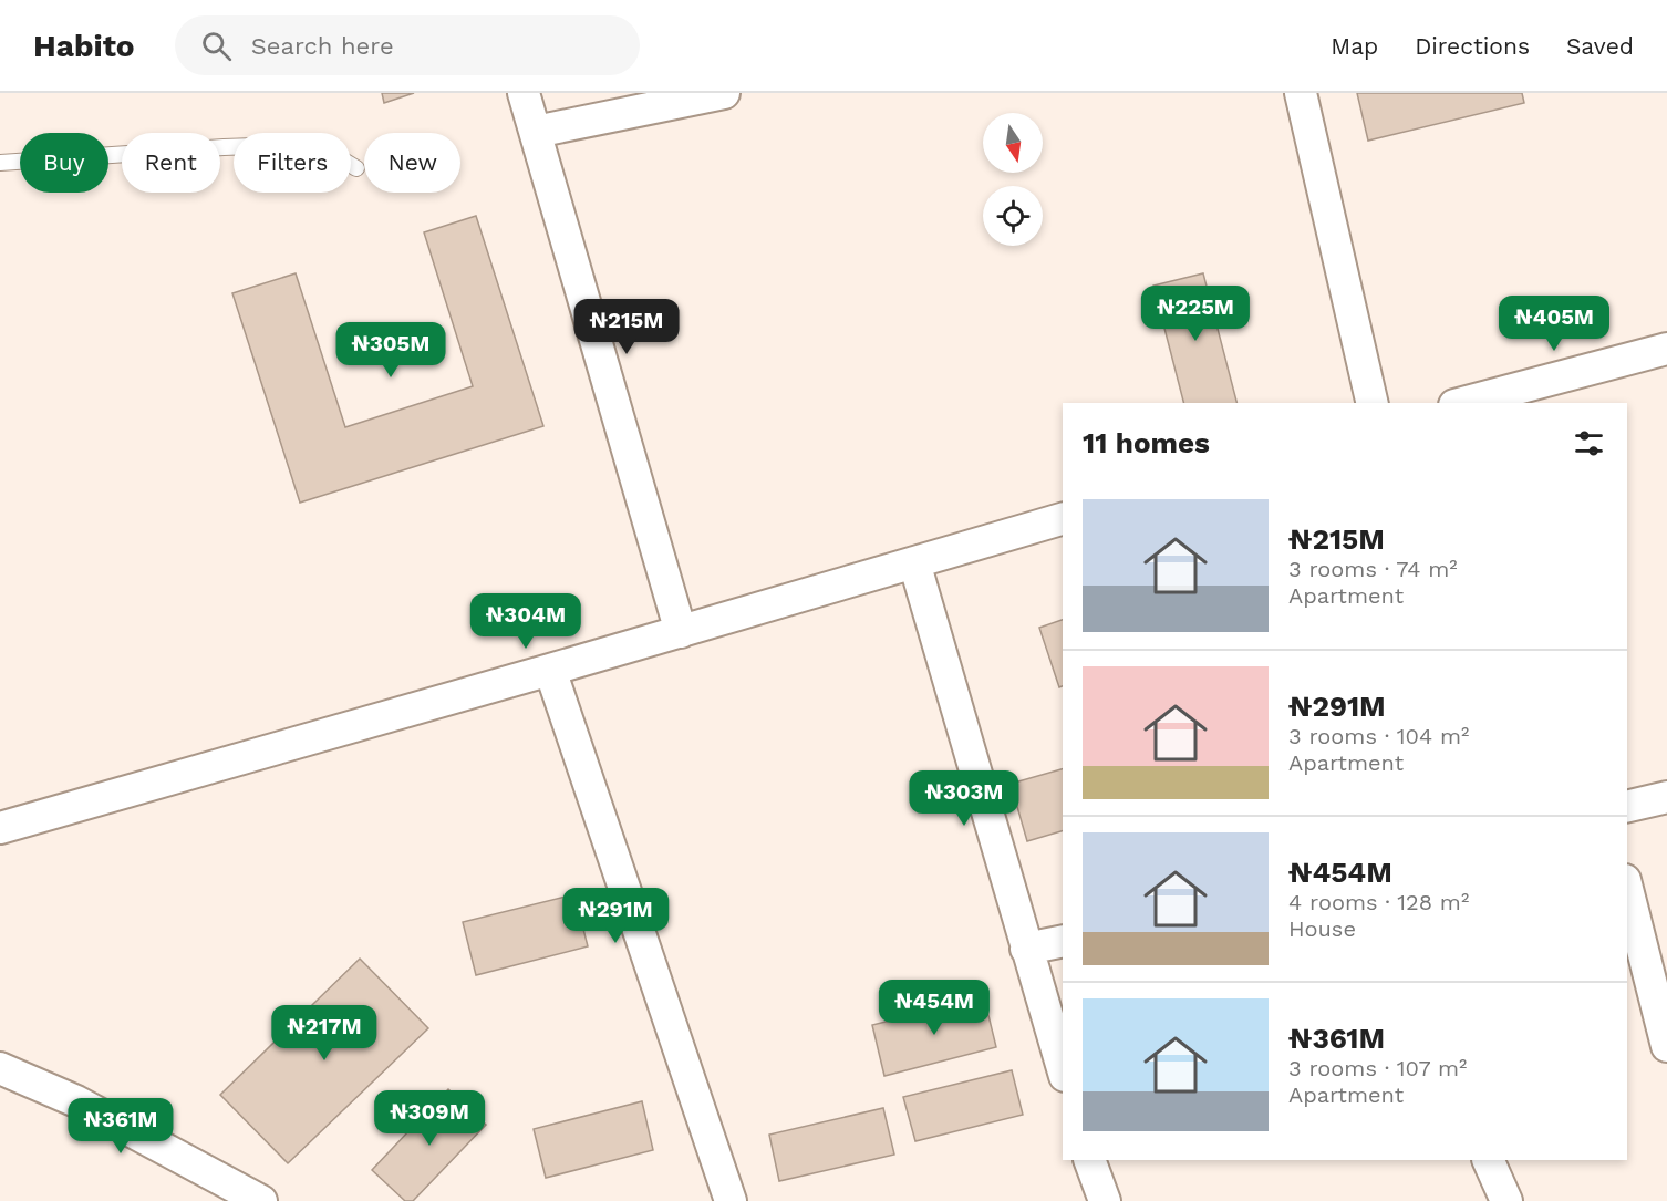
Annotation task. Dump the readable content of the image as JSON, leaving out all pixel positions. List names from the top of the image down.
{
  "north": "bottom",
  "page": {
    "header": "Habito",
    "search": "Search here",
    "nav": ["Map", "Directions", "Saved"],
    "chip": [
      "Buy",
      "Rent",
      "Filters",
      "New"
    ],
    "price": [
      "₦225M",
      "₦405M",
      "₦215M",
      "₦305M",
      "₦304M",
      "₦303M",
      "₦291M",
      "₦454M",
      "₦217M",
      "₦309M",
      "₦361M"
    ],
    "heading": "11 homes",
    "list": [
      {
        "name": "₦215M",
        "note": "3 rooms · 74 m² · Apartment"
      },
      {
        "name": "₦291M",
        "note": "3 rooms · 104 m² · Apartment"
      },
      {
        "name": "₦454M",
        "note": "4 rooms · 128 m² · House"
      },
      {
        "name": "₦361M",
        "note": "3 rooms · 107 m² · Apartment"
      }
    ]
  }
}
